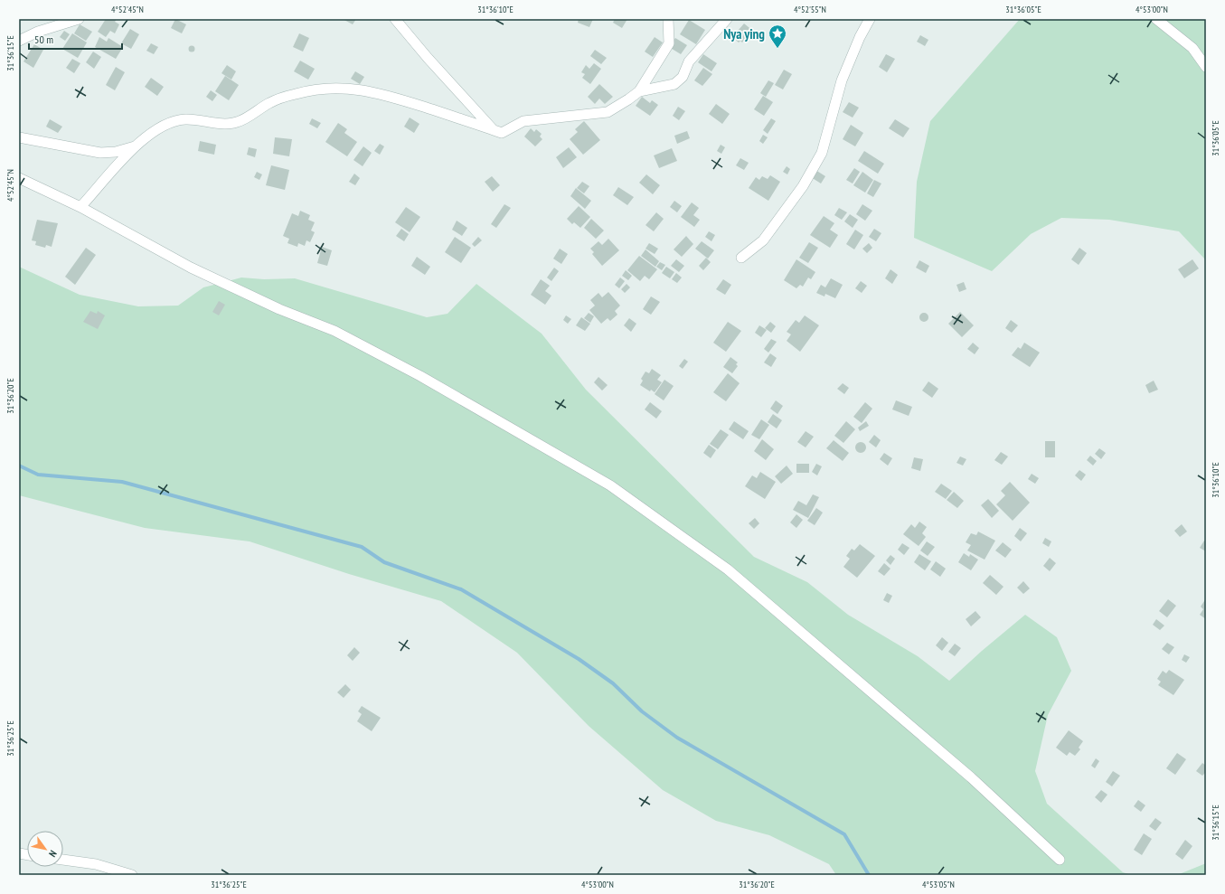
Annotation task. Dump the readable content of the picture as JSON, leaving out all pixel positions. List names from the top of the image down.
{
  "places": {
    "place": ["Nya ying"]
  },
  "scale_bar": "50 m",
  "north": "bottom right",
  "coordinates": [
    "4°52'45\"N",
    "31°36'10\"E",
    "4°52'55\"N",
    "31°36'05\"E",
    "4°53'00\"N",
    "31°36'15\"E",
    "31°36'20\"E",
    "31°36'25\"E",
    "4°53'05\"N"
  ]
}
